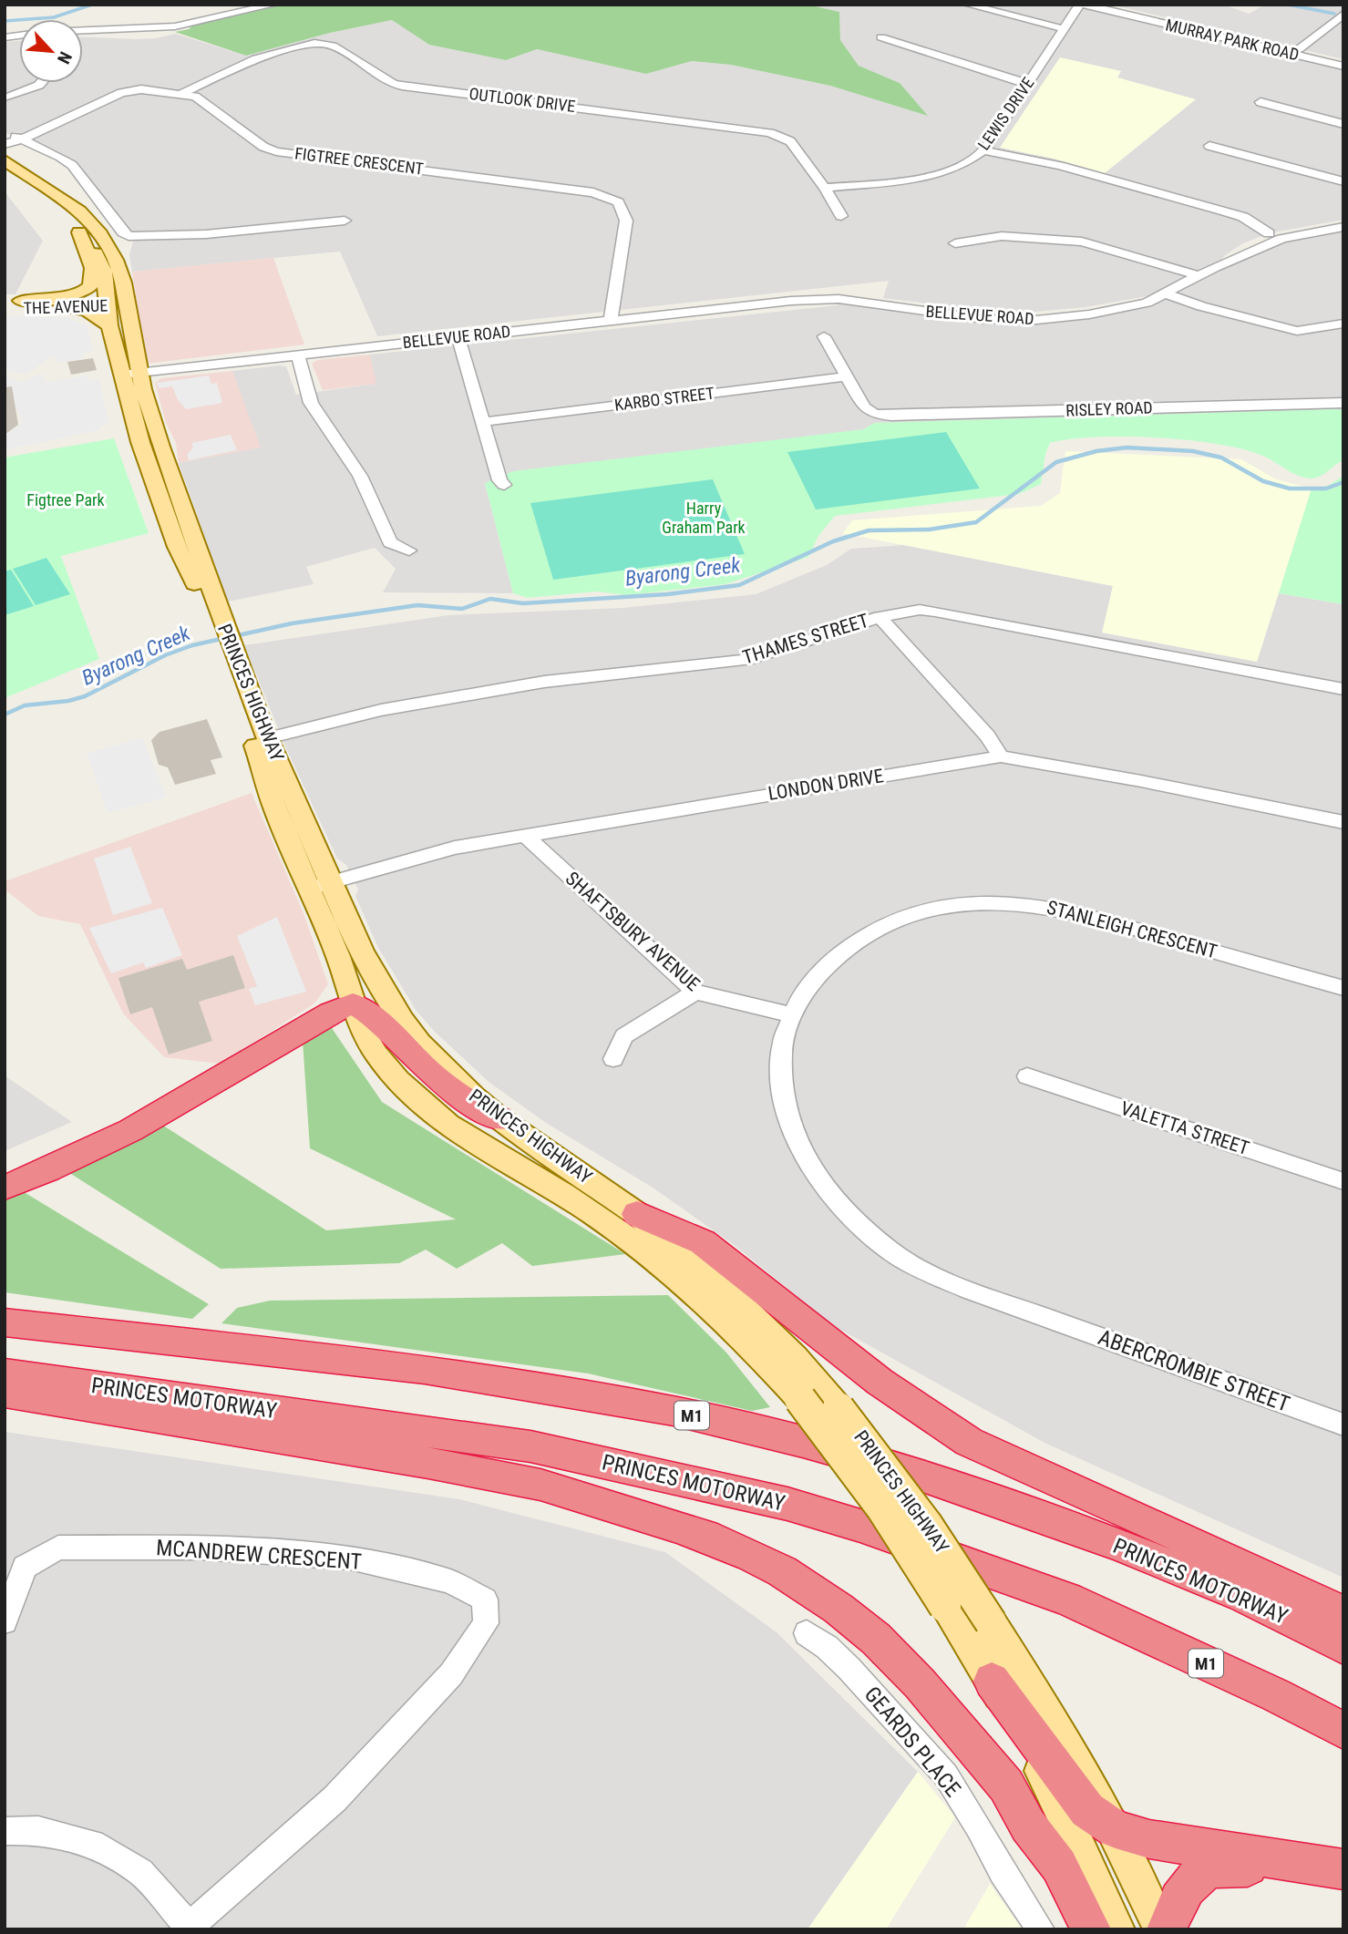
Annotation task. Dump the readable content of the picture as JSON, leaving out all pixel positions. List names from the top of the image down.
{
  "streets": {
    "highway": ["PRINCES MOTORWAY", "M1"],
    "main road": ["THE AVENUE", "PRINCES HIGHWAY"],
    "street": [
      "MURRAY PARK ROAD",
      "OUTLOOK DRIVE",
      "LEWIS DRIVE",
      "FIGTREE CRESCENT",
      "BELLEVUE ROAD",
      "KARBO STREET",
      "RISLEY ROAD",
      "THAMES STREET",
      "LONDON DRIVE",
      "STANLEIGH CRESCENT",
      "SHAFTSBURY AVENUE",
      "VALETTA STREET",
      "ABERCROMBIE STREET",
      "MCANDREW CRESCENT",
      "GEARDS PLACE"
    ]
  },
  "crossings": [
    ["MURRAY PARK ROAD", "LEWIS DRIVE"],
    ["OUTLOOK DRIVE", "LEWIS DRIVE"],
    ["OUTLOOK DRIVE", "FIGTREE CRESCENT"],
    ["FIGTREE CRESCENT", "BELLEVUE ROAD"],
    ["THE AVENUE", "PRINCES HIGHWAY"],
    ["BELLEVUE ROAD", "PRINCES HIGHWAY"],
    ["KARBO STREET", "RISLEY ROAD"],
    ["THAMES STREET", "PRINCES HIGHWAY"],
    ["PRINCES HIGHWAY", "LONDON DRIVE"],
    ["LONDON DRIVE", "SHAFTSBURY AVENUE"],
    ["STANLEIGH CRESCENT", "SHAFTSBURY AVENUE"],
    ["STANLEIGH CRESCENT", "ABERCROMBIE STREET"]
  ],
  "water": ["Byarong Creek"],
  "parks": ["Figtree Park", "Harry Graham Park"],
  "north": "bottom right"
}
